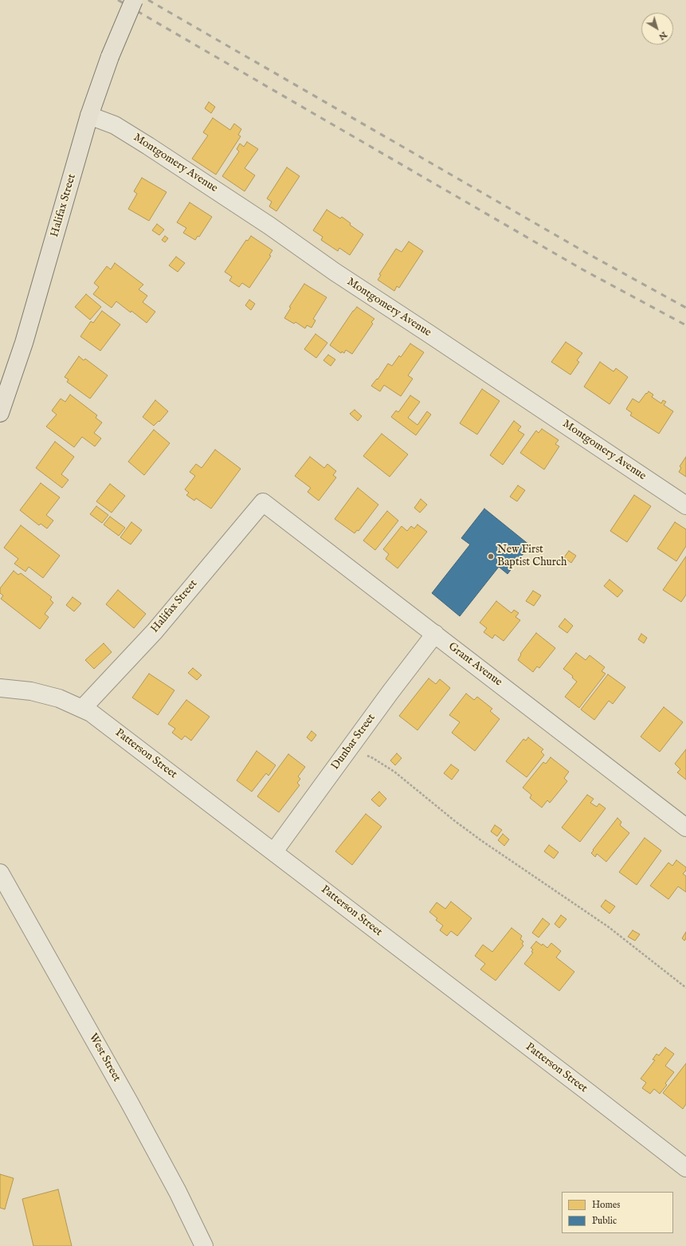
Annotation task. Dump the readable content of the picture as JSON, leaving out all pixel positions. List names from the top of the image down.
{
  "streets": {
    "main road": ["Halifax Street"],
    "street": [
      "Montgomery Avenue",
      "Grant Avenue",
      "Dunbar Street",
      "Patterson Street",
      "West Street"
    ]
  },
  "crossings": [
    ["Montgomery Avenue", "Halifax Street"],
    ["Halifax Street", "Grant Avenue"],
    ["Halifax Street", "Patterson Street"],
    ["Grant Avenue", "Dunbar Street"],
    ["Dunbar Street", "Patterson Street"]
  ],
  "places": ["New First Baptist Church"],
  "legend": ["Homes", "Public"],
  "north": "bottom right"
}
